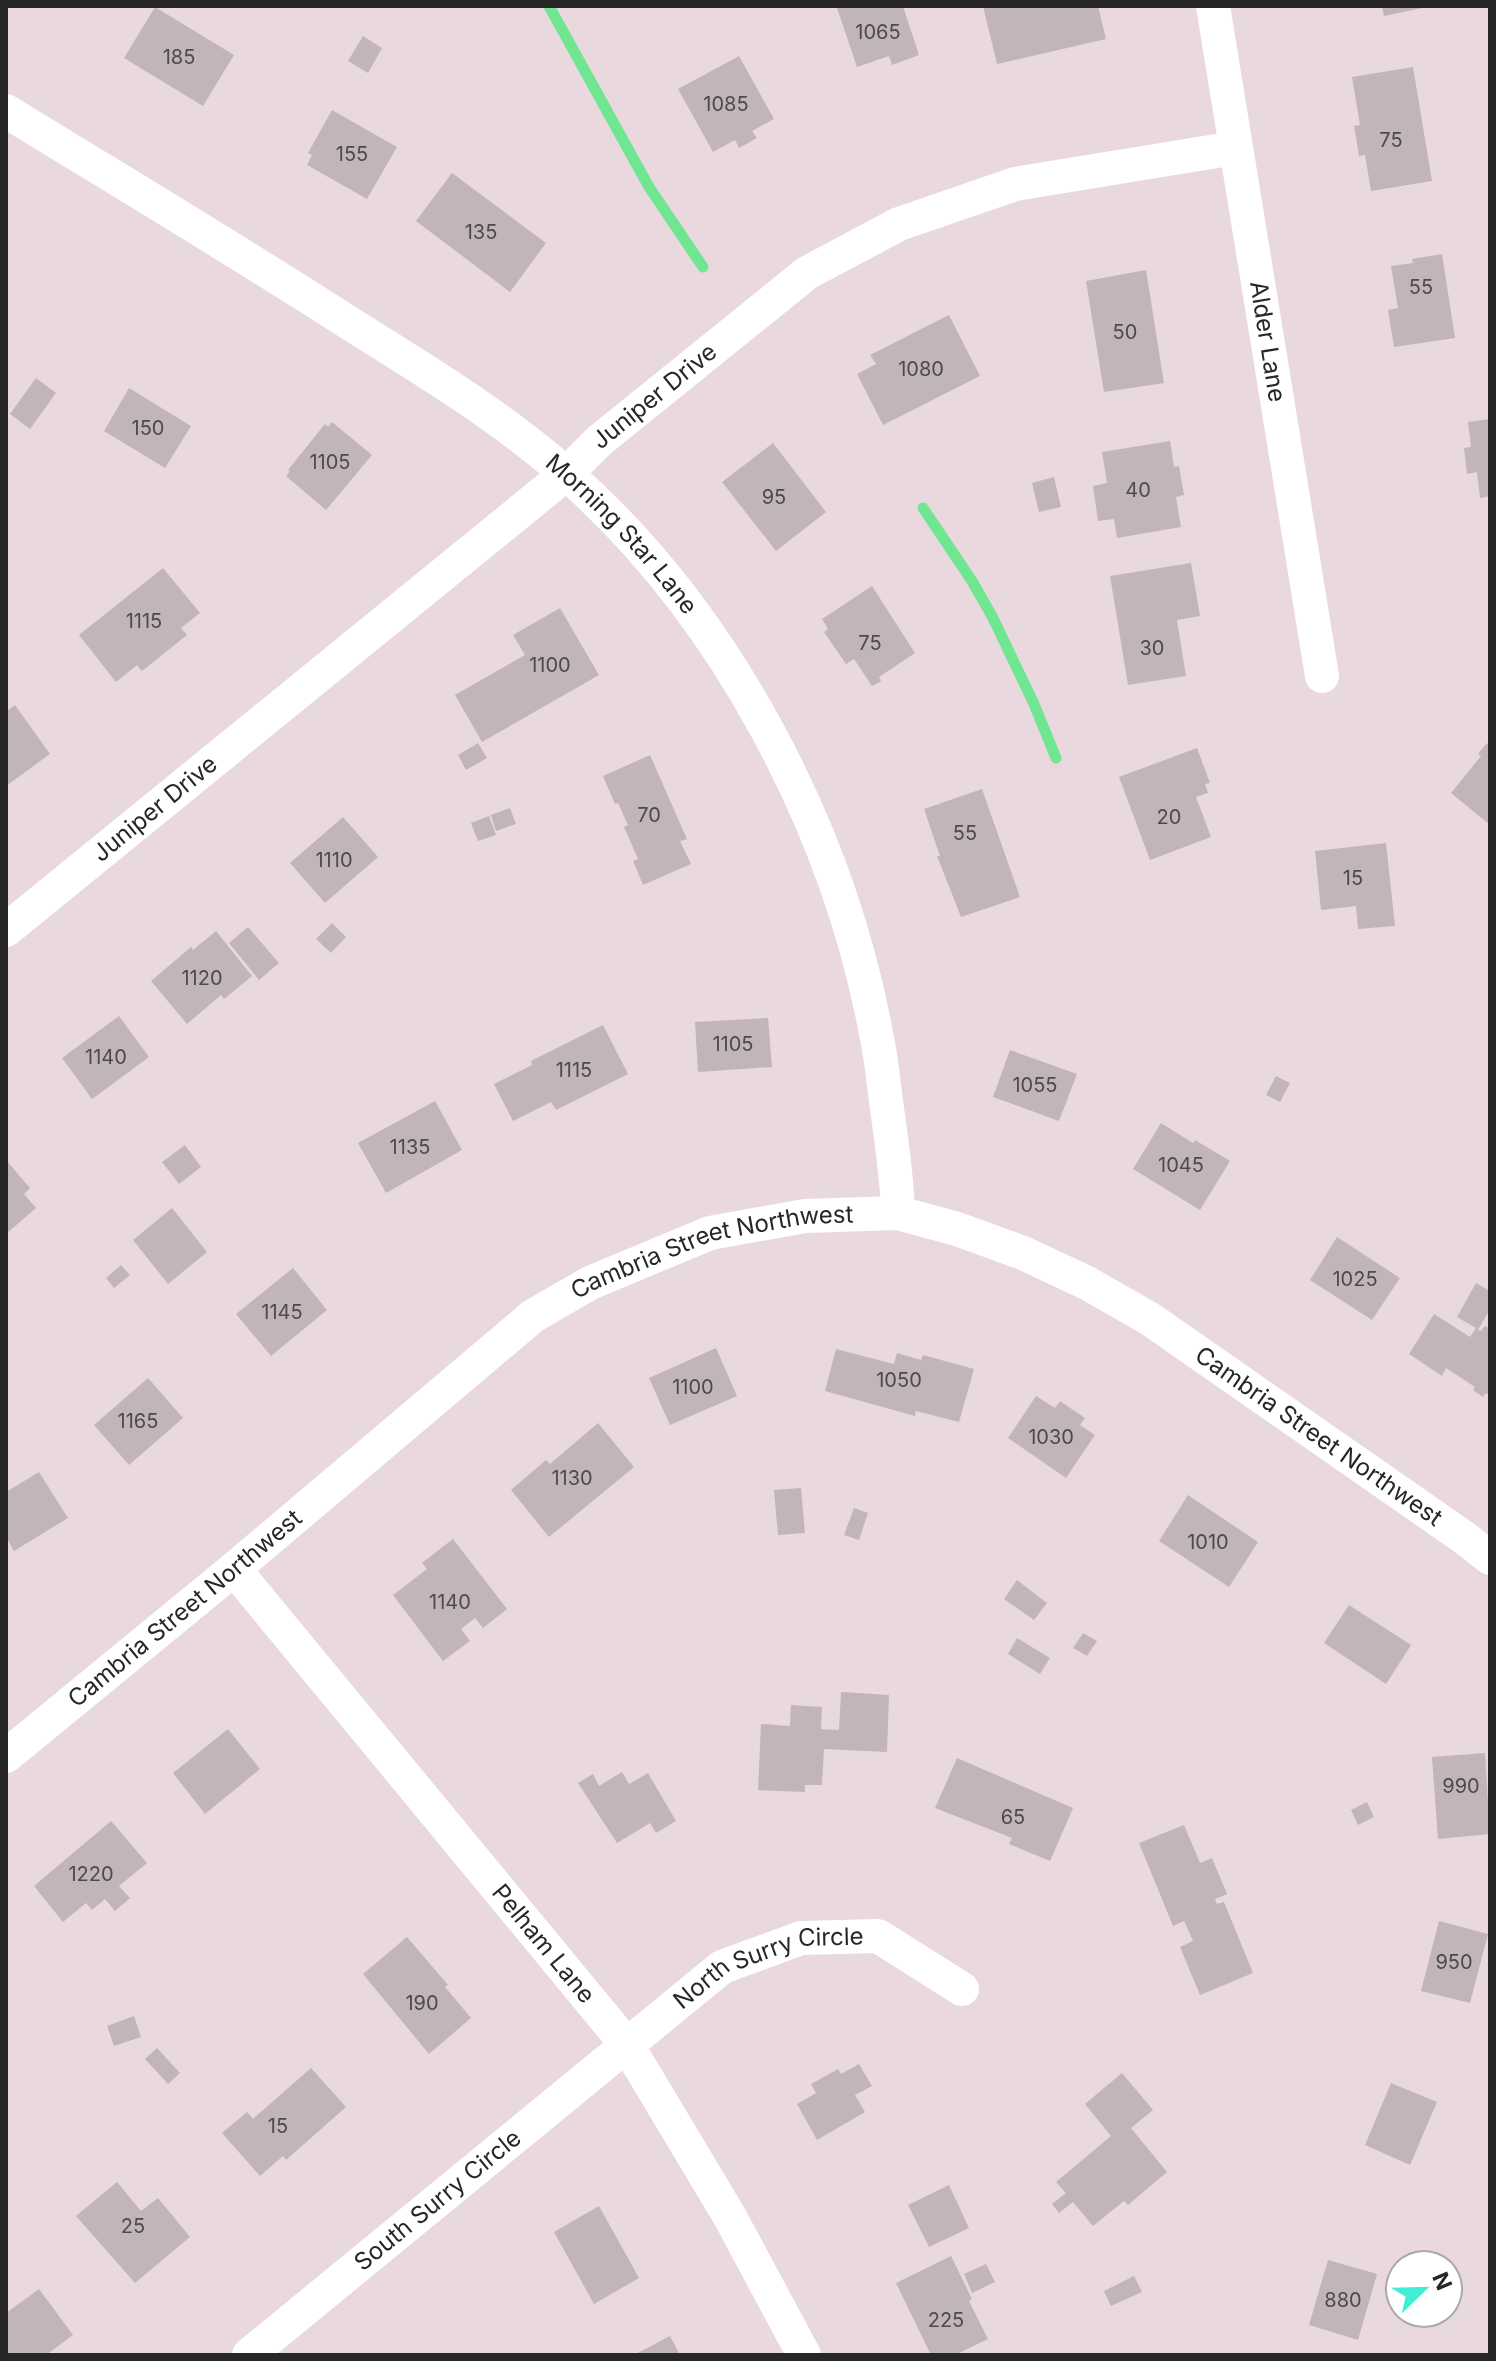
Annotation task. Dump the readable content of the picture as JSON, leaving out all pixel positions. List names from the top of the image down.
{
  "streets": {
    "street": [
      "Alder Lane",
      "Juniper Drive",
      "Morning Star Lane",
      "Cambria Street Northwest",
      "Pelham Lane",
      "North Surry Circle",
      "South Surry Circle"
    ]
  },
  "crossings": [
    ["Alder Lane", "Juniper Drive"],
    ["Juniper Drive", "Morning Star Lane"],
    ["Morning Star Lane", "Cambria Street Northwest"],
    ["Cambria Street Northwest", "Pelham Lane"],
    ["Pelham Lane", "North Surry Circle"],
    ["Pelham Lane", "South Surry Circle"],
    ["North Surry Circle", "South Surry Circle"]
  ],
  "house_numbers": [
    "1065",
    "185",
    "1085",
    "75",
    "155",
    "135",
    "55",
    "50",
    "1080",
    "150",
    "1105",
    "40",
    "95",
    "1115",
    "75",
    "30",
    "1100",
    "70",
    "20",
    "55",
    "1110",
    "15",
    "1120",
    "1105",
    "1140",
    "1115",
    "1055",
    "1135",
    "1045",
    "1025",
    "1145",
    "1050",
    "1100",
    "1165",
    "1030",
    "1130",
    "1010",
    "1140",
    "990",
    "65",
    "1220",
    "950",
    "190",
    "15",
    "25",
    "880",
    "225"
  ],
  "north": "top right"
}
